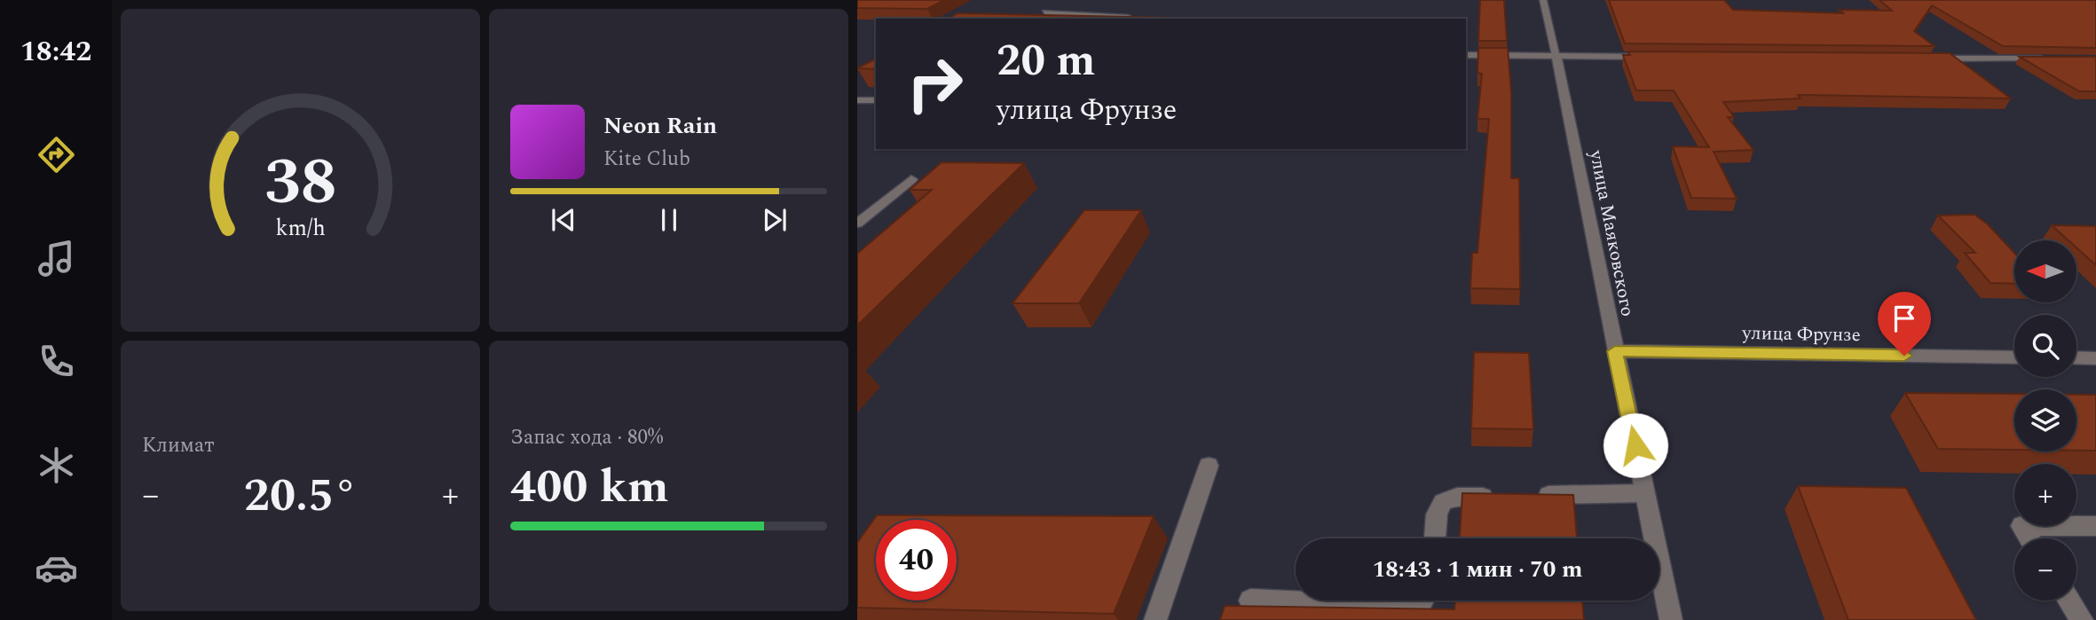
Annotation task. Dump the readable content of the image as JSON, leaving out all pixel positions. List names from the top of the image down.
{
  "streets": {
    "street": ["улица Маяковского", "улица Фрунзе"]
  },
  "crossings": [
    ["улица Маяковского", "улица Фрунзе"]
  ],
  "north": "left",
  "page": {
    "tabs": "18:42",
    "turn": ["20 m", "улица Фрунзе"],
    "song": ["Neon Rain", "Kite Club"],
    "map_buttons": ["+", "−"],
    "tile": [
      "Климат",
      ["Запас хода · 80%", "400 km"]
    ],
    "heat": ["−", "20.5°", "+"],
    "limit": "40",
    "trip": "18:43 · 1 мин · 70 m",
    "gauge": ["38", "km/h"]
  }
}
